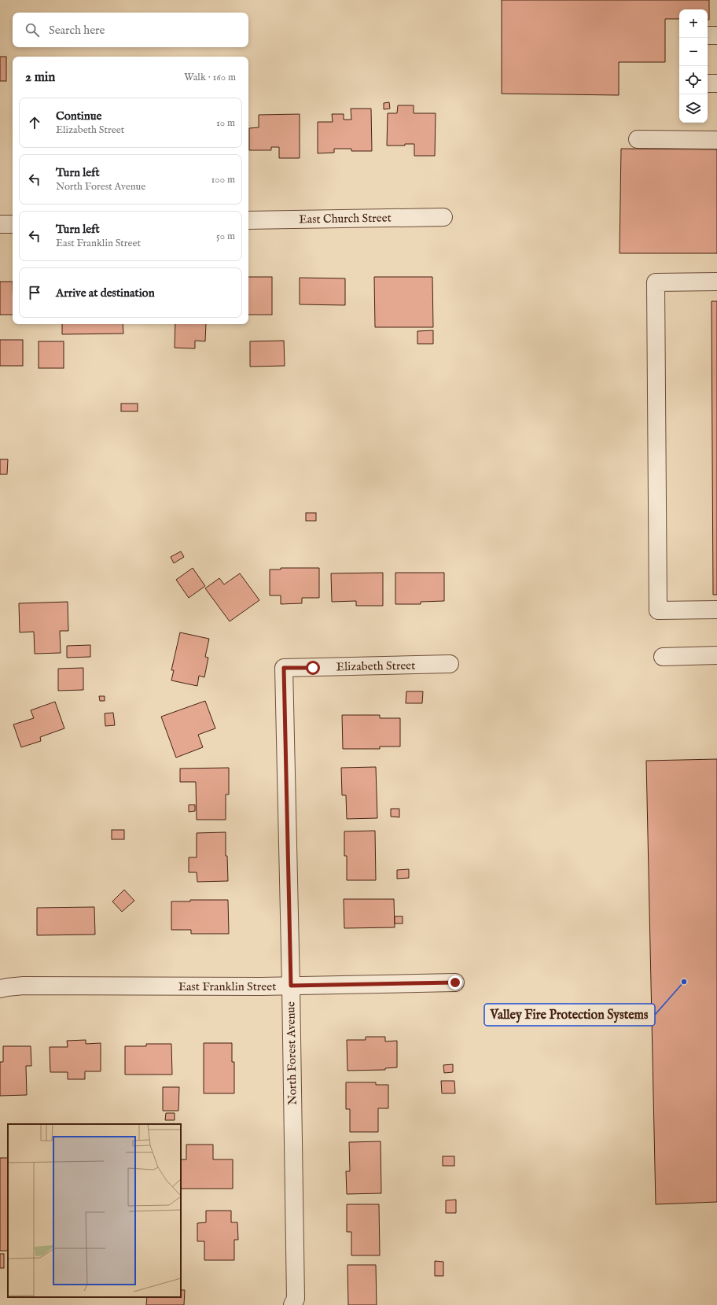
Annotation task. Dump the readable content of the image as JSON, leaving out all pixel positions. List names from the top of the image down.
{
  "streets": {
    "street": [
      "East Church Street",
      "Elizabeth Street",
      "East Franklin Street",
      "North Forest Avenue"
    ]
  },
  "crossings": [
    ["Elizabeth Street", "North Forest Avenue"],
    ["East Franklin Street", "North Forest Avenue"]
  ],
  "places": ["Valley Fire Protection Systems"],
  "page": {
    "map_buttons": ["+", "−"],
    "search": "Search here",
    "heading": ["2 min", "Walk · 160 m"],
    "list": [
      ["Continue", "Elizabeth Street", "10 m"],
      ["Turn left", "North Forest Avenue", "100 m"],
      ["Turn left", "East Franklin Street", "50 m"],
      "Arrive at destination"
    ]
  }
}
